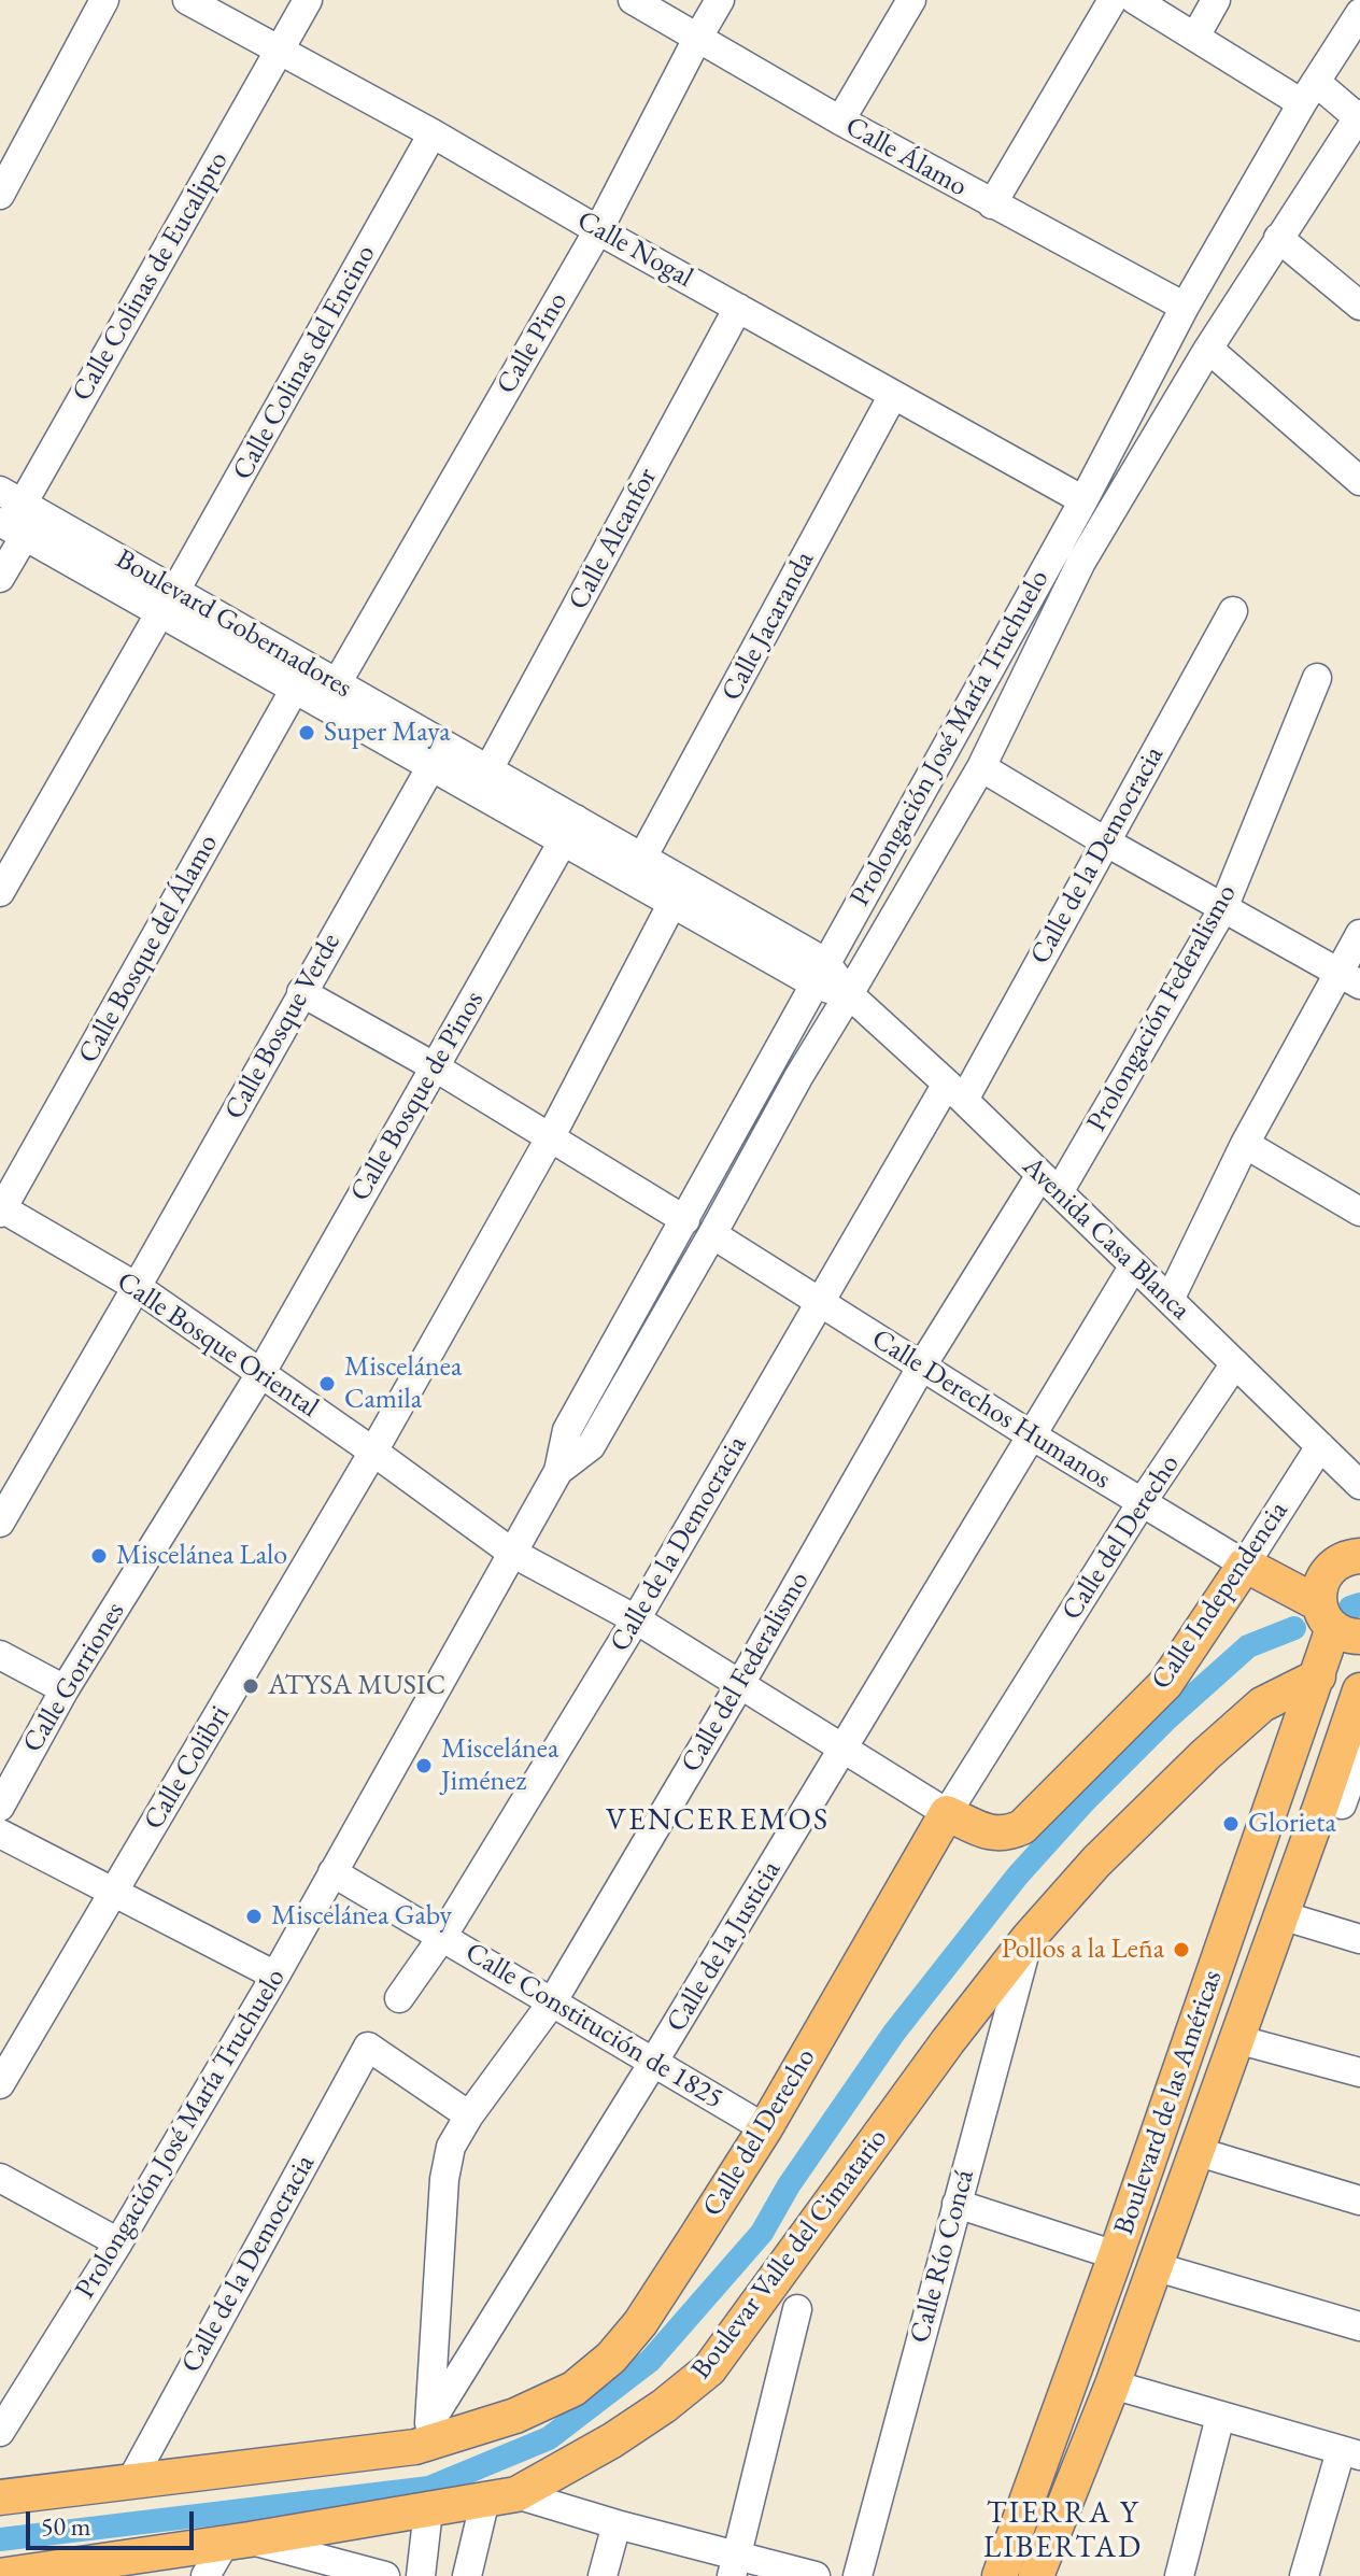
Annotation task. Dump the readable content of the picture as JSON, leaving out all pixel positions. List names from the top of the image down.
{
  "streets": {
    "main road": [
      "Calle Derechos Humanos",
      "Calle del Derecho",
      "Calle Independencia",
      "Boulevard de las Américas",
      "Boulevar Valle del Cimatario"
    ],
    "street": [
      "Calle Álamo",
      "Calle Nogal",
      "Calle Colinas de Eucalipto",
      "Calle Pino",
      "Calle Colinas del Encino",
      "Calle Alcanfor",
      "Boulevard Gobernadores",
      "Calle Jacaranda",
      "Prolongación José María Truchuelo",
      "Calle de la Democracia",
      "Calle Bosque del Álamo",
      "Prolongación Federalismo",
      "Calle Bosque Verde",
      "Calle Bosque de Pinos",
      "Avenida Casa Blanca",
      "Calle Bosque Oriental",
      "Calle del Federalismo",
      "Calle Gorriones",
      "Calle Colibri",
      "Calle de la Justicia",
      "Calle Constitución de 1825",
      "Calle Río Concá"
    ]
  },
  "crossings": [
    ["Calle Álamo", "Calle Pino"],
    ["Calle Álamo", "Prolongación José María Truchuelo"],
    ["Calle Nogal", "Calle Colinas de Eucalipto"],
    ["Calle Nogal", "Calle Pino"],
    ["Calle Nogal", "Calle Colinas del Encino"],
    ["Calle Nogal", "Calle Alcanfor"],
    ["Calle Nogal", "Calle Jacaranda"],
    ["Calle Nogal", "Prolongación José María Truchuelo"],
    ["Calle Colinas de Eucalipto", "Boulevard Gobernadores"],
    ["Calle Pino", "Boulevard Gobernadores"],
    ["Calle Colinas del Encino", "Boulevard Gobernadores"],
    ["Calle Alcanfor", "Boulevard Gobernadores"],
    ["Boulevard Gobernadores", "Calle Jacaranda"],
    ["Boulevard Gobernadores", "Prolongación José María Truchuelo"],
    ["Boulevard Gobernadores", "Calle Bosque del Álamo"],
    ["Boulevard Gobernadores", "Calle Bosque Verde"],
    ["Boulevard Gobernadores", "Calle Bosque de Pinos"],
    ["Boulevard Gobernadores", "Avenida Casa Blanca"],
    ["Boulevard Gobernadores", "Calle Colibri"],
    ["Prolongación José María Truchuelo", "Avenida Casa Blanca"],
    ["Prolongación José María Truchuelo", "Calle Bosque Oriental"],
    ["Prolongación José María Truchuelo", "Calle Derechos Humanos"],
    ["Prolongación José María Truchuelo", "Calle Constitución de 1825"],
    ["Calle de la Democracia", "Avenida Casa Blanca"],
    ["Calle de la Democracia", "Calle Bosque Oriental"],
    ["Calle de la Democracia", "Calle Derechos Humanos"],
    ["Calle de la Democracia", "Calle del Derecho"],
    ["Calle de la Democracia", "Calle del Federalismo"],
    ["Calle de la Democracia", "Calle Constitución de 1825"],
    ["Calle Bosque del Álamo", "Calle Bosque Oriental"],
    ["Prolongación Federalismo", "Avenida Casa Blanca"],
    ["Prolongación Federalismo", "Calle del Federalismo"],
    ["Calle Bosque Verde", "Calle Bosque Oriental"],
    ["Calle Bosque de Pinos", "Calle Bosque Oriental"],
    ["Calle Bosque de Pinos", "Calle Gorriones"],
    ["Avenida Casa Blanca", "Calle del Derecho"],
    ["Avenida Casa Blanca", "Calle Independencia"],
    ["Avenida Casa Blanca", "Calle del Federalismo"],
    ["Avenida Casa Blanca", "Calle de la Justicia"],
    ["Calle Bosque Oriental", "Calle del Derecho"],
    ["Calle Bosque Oriental", "Calle Independencia"],
    ["Calle Bosque Oriental", "Calle del Federalismo"],
    ["Calle Bosque Oriental", "Calle Gorriones"],
    ["Calle Bosque Oriental", "Calle Colibri"],
    ["Calle Bosque Oriental", "Calle de la Justicia"],
    ["Calle Derechos Humanos", "Calle del Derecho"],
    ["Calle Derechos Humanos", "Calle Independencia"],
    ["Calle Derechos Humanos", "Calle del Federalismo"],
    ["Calle Derechos Humanos", "Calle de la Justicia"],
    ["Calle Derechos Humanos", "Boulevard de las Américas"],
    ["Calle del Derecho", "Calle Independencia"],
    ["Calle del Derecho", "Calle del Federalismo"],
    ["Calle del Derecho", "Calle de la Justicia"],
    ["Calle del Derecho", "Calle Constitución de 1825"],
    ["Calle del Federalismo", "Calle de la Justicia"],
    ["Calle del Federalismo", "Calle Constitución de 1825"],
    ["Calle de la Justicia", "Calle Constitución de 1825"],
    ["Boulevard de las Américas", "Boulevar Valle del Cimatario"],
    ["Boulevar Valle del Cimatario", "Calle Río Concá"]
  ],
  "districts": ["VENCEREMOS", "TIERRA Y LIBERTAD"],
  "places": [
    "Super Maya",
    "Miscelánea Camila",
    "Miscelánea Lalo",
    "ATYSA MUSIC",
    "Miscelánea Jiménez",
    "Glorieta",
    "Miscelánea Gaby",
    "Pollos a la Leña"
  ],
  "scale_bar": "50 m"
}
